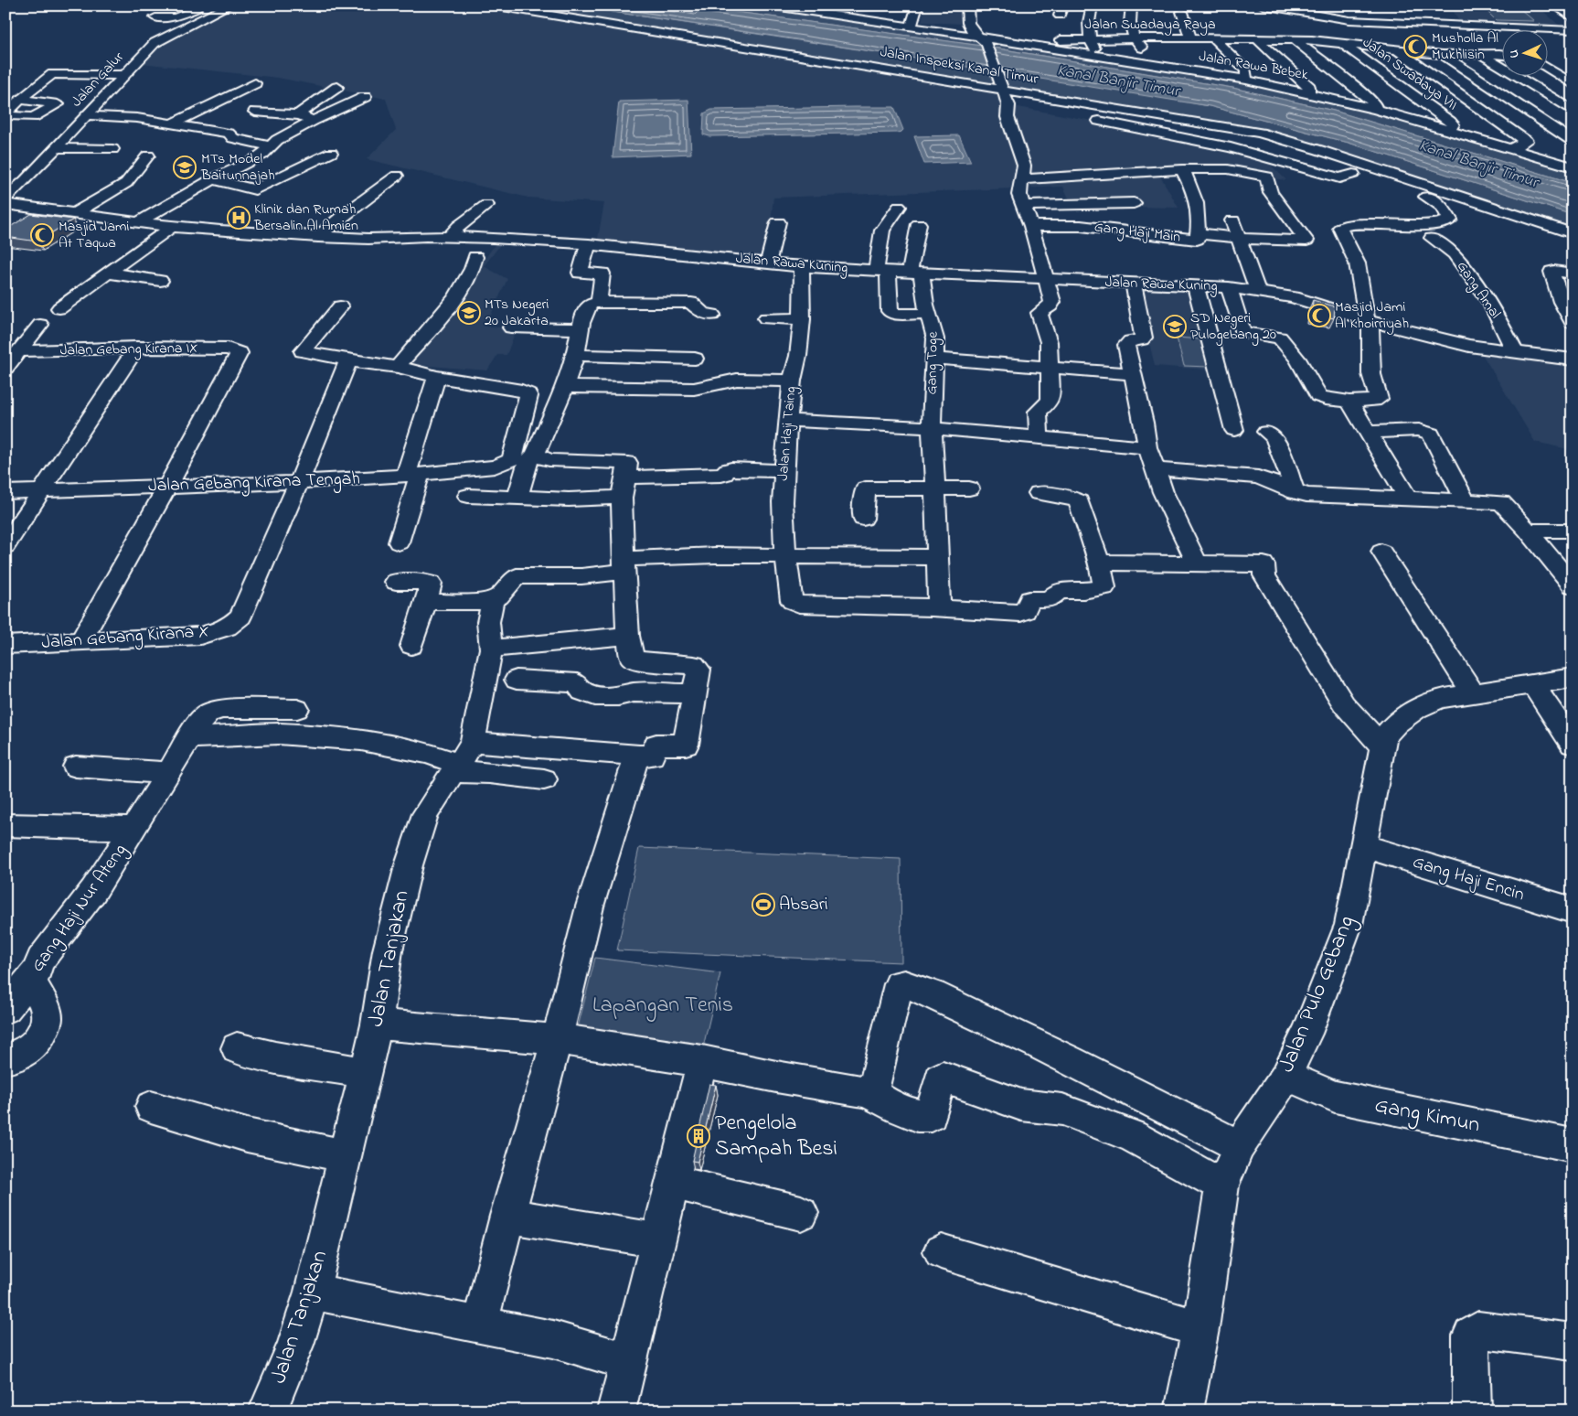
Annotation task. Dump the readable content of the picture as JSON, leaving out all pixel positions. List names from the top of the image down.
{
  "streets": {
    "street": [
      "Jalan Swadaya Raya",
      "Jalan Inspeksi Kanal Timur",
      "Jalan Rawa Bebek",
      "Jalan Swadaya VII",
      "Jalan Galur",
      "Gang Haji Main",
      "Jalan Rawa Kuning",
      "Gang Amal",
      "Jalan Gebang Kirana IX",
      "Gang Toge",
      "Jalan Haji Taing",
      "Jalan Gebang Kirana Tengah",
      "Jalan Gebang Kirana X",
      "Gang Haji Encin",
      "Gang Haji Nur Ateng",
      "Jalan Tanjakan",
      "Jalan Pulo Gebang",
      "Gang Kimun"
    ]
  },
  "crossings": [
    ["Jalan Swadaya Raya", "Jalan Rawa Bebek"],
    ["Jalan Swadaya Raya", "Jalan Swadaya VII"],
    ["Jalan Rawa Bebek", "Jalan Swadaya VII"],
    ["Jalan Rawa Kuning", "Gang Amal"],
    ["Jalan Rawa Kuning", "Gang Toge"],
    ["Jalan Rawa Kuning", "Jalan Haji Taing"],
    ["Jalan Gebang Kirana IX", "Jalan Gebang Kirana Tengah"],
    ["Gang Toge", "Jalan Haji Taing"],
    ["Gang Haji Encin", "Jalan Pulo Gebang"],
    ["Jalan Pulo Gebang", "Gang Kimun"]
  ],
  "water": ["Kanal Banjir Timur"],
  "parks": ["Lapangan Tenis"],
  "places": {
    "mosque": ["Musholla Al Mukhlisin", "Masjid Jami At Taqwa", "Masjid Jami Al Khoirriyah"],
    "school or university": ["MTs Model Baitunnajah", "MTs Negeri 20 Jakarta", "SD Negeri Pulogebang 20"],
    "hospital": ["Klinik dan Rumah Bersalin Al Amien"],
    "sports": ["Absari"],
    "building": ["Pengelola Sampah Besi"]
  },
  "north": "left"
}
